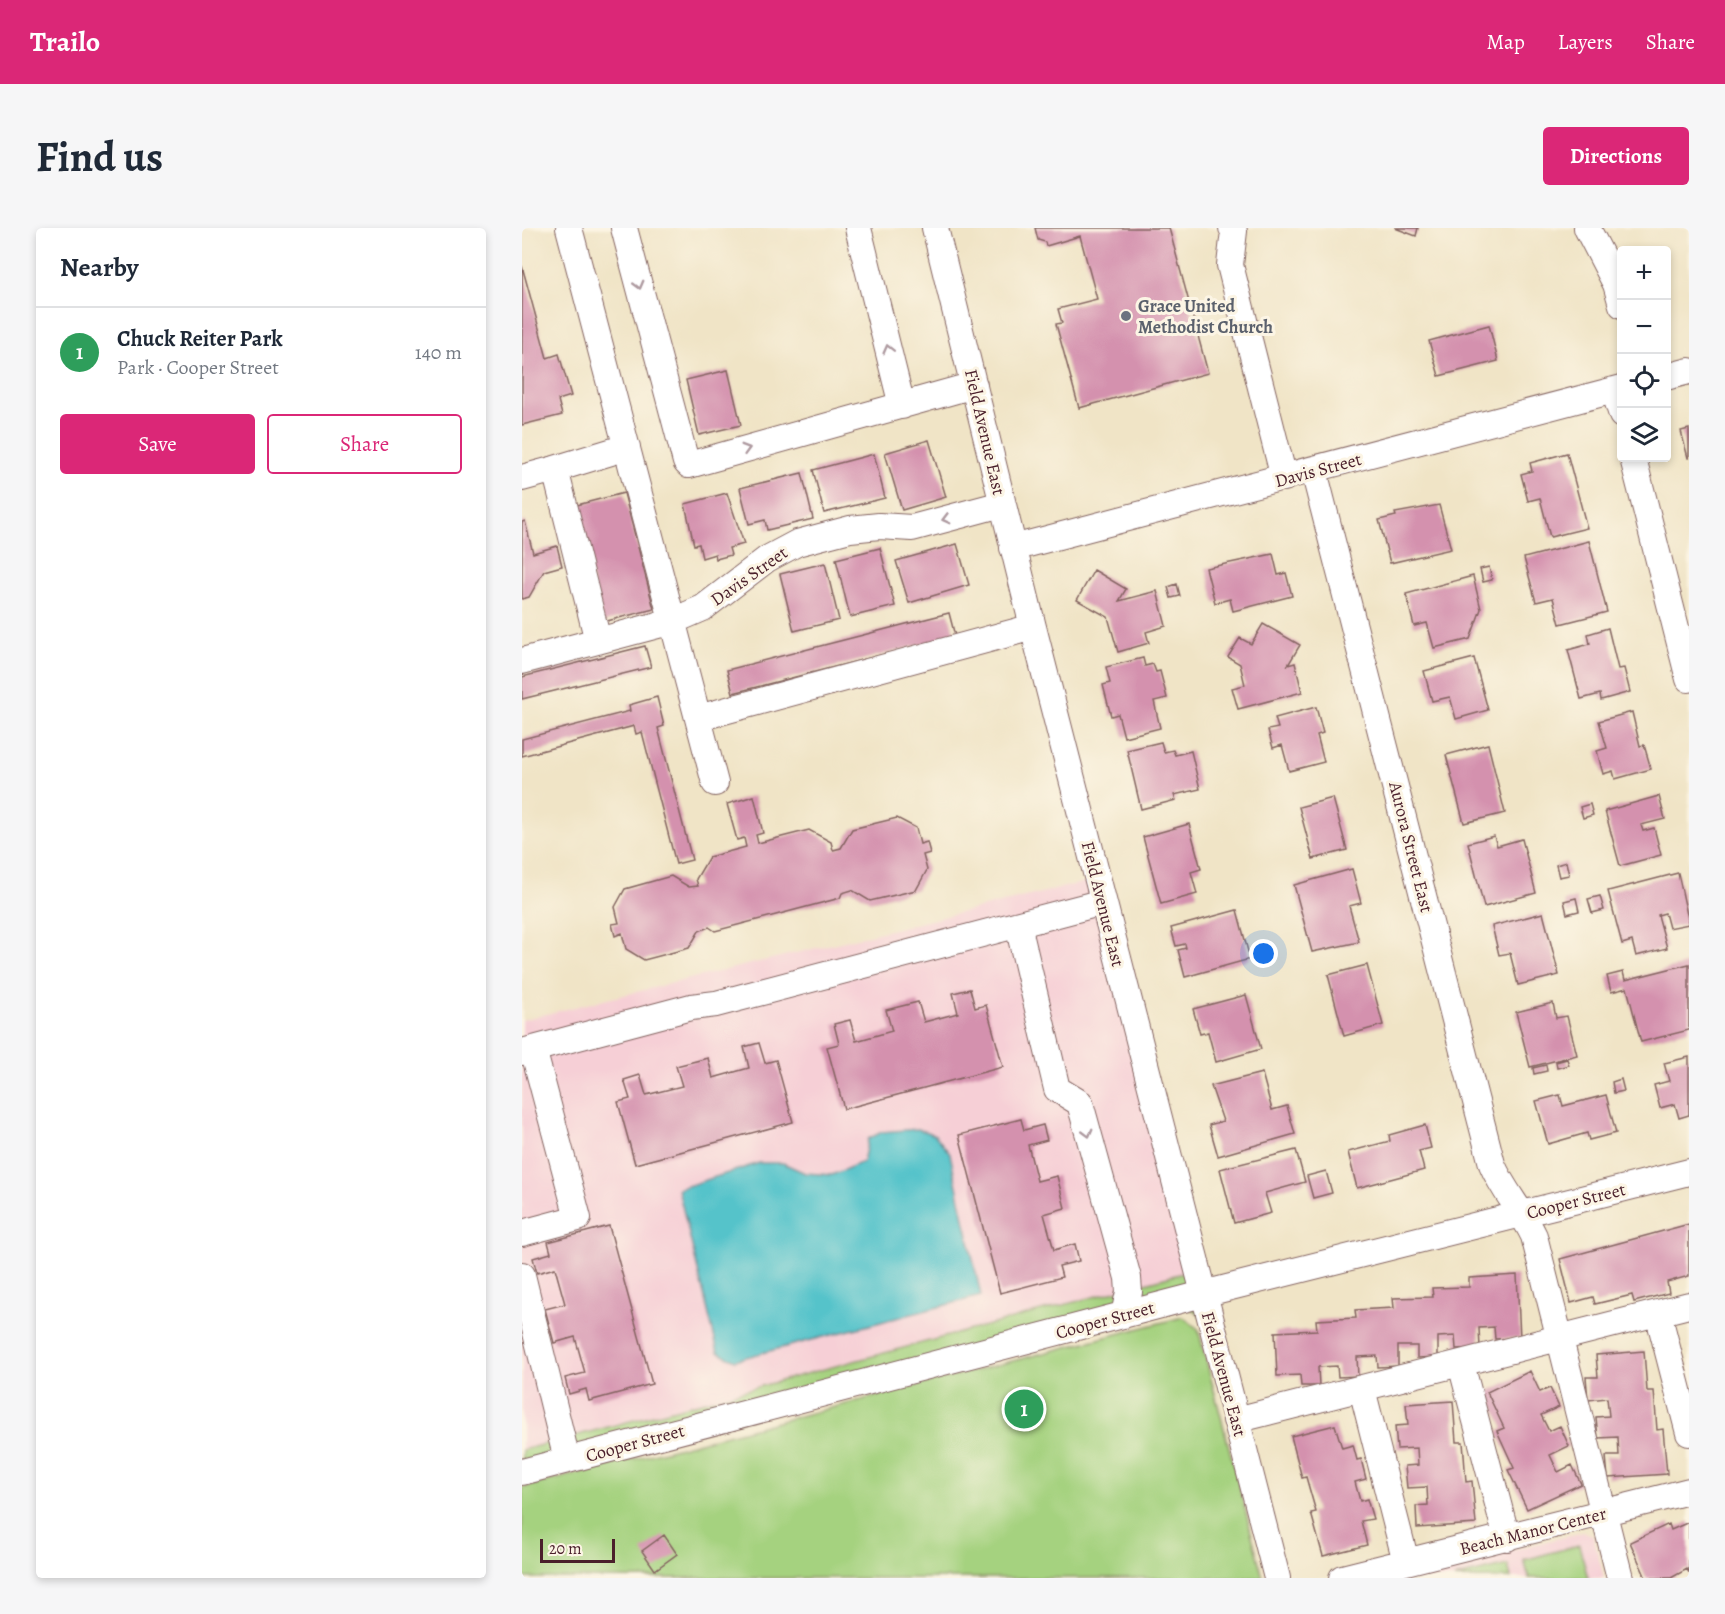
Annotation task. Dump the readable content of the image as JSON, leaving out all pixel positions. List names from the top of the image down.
{
  "streets": {
    "street": [
      "Field Avenue East",
      "Davis Street",
      "Aurora Street East",
      "Cooper Street",
      "Beach Manor Center"
    ]
  },
  "crossings": [
    ["Field Avenue East", "Davis Street"],
    ["Field Avenue East", "Cooper Street"],
    ["Davis Street", "Aurora Street East"],
    ["Aurora Street East", "Cooper Street"],
    ["Aurora Street East", "Beach Manor Center"]
  ],
  "places": ["Grace United Methodist Church"],
  "scale_bar": "20 m",
  "page": {
    "header": "Trailo",
    "nav": ["Map", "Layers", "Share"],
    "buttons": [
      "Directions",
      ["Save", "Share"]
    ],
    "title": "Find us",
    "heading": "Nearby",
    "map_buttons": ["+", "−"],
    "list": [
      {
        "mark": "1",
        "name": "Chuck Reiter Park",
        "note": "Park · Cooper Street",
        "value": "140 m"
      }
    ],
    "pins": "1",
    "scale": "20 m"
  }
}
